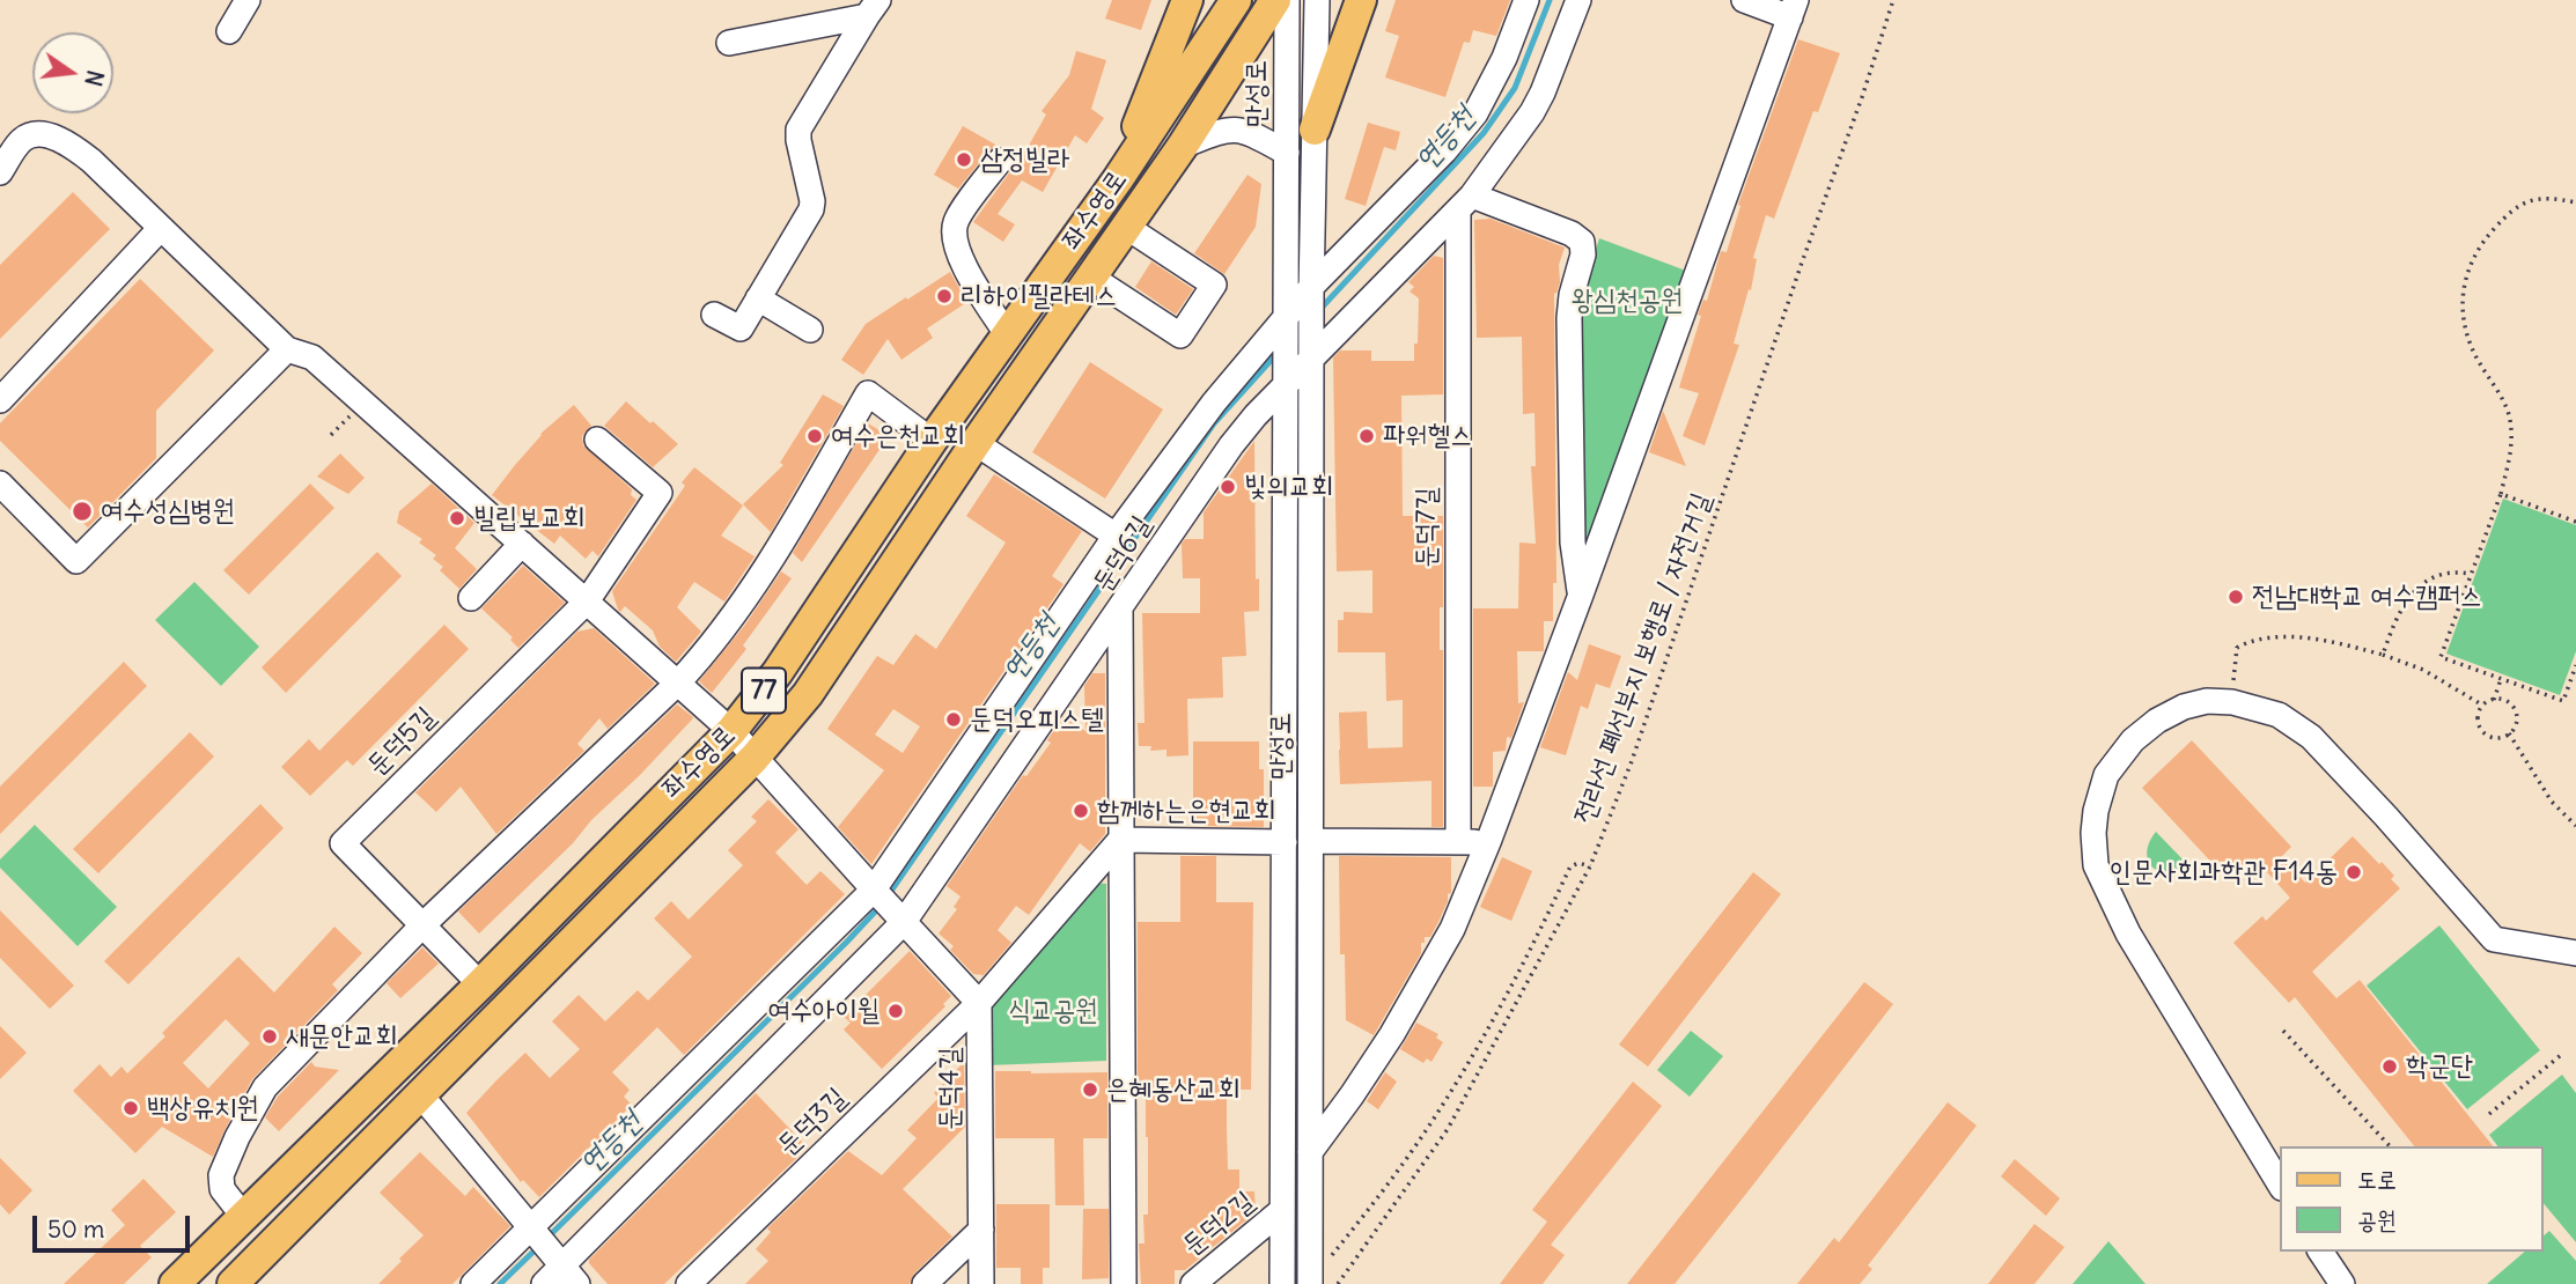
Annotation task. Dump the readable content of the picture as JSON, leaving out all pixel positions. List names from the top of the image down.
{
  "streets": {
    "main road": ["좌수영로", "77"],
    "street": [
      "만성로",
      "둔덕7길",
      "둔덕6길",
      "둔덕5길",
      "둔덕4길",
      "둔덕3길",
      "둔덕2길"
    ],
    "path": ["전라선 폐선부지 보행로 / 자전거길"]
  },
  "crossings": [
    ["만성로", "둔덕6길"],
    ["만성로", "둔덕2길"],
    ["좌수영로", "둔덕5길"],
    ["둔덕4길", "둔덕3길"]
  ],
  "water": ["연등천"],
  "parks": ["왕심천공원", "식교공원"],
  "places": [
    "삼정빌라",
    "리하이필라테스",
    "여수은천교회",
    "파워헬스",
    "빛의교회",
    "여수성심병원",
    "빌립보교회",
    "전남대학교 여수캠퍼스",
    "둔덕오피스텔",
    "함께하는은현교회",
    "인문사회과학관 F14동",
    "여수아이윌",
    "새문안교회",
    "학군단",
    "은혜동산교회",
    "백상유치원"
  ],
  "legend": ["도로", "공원"],
  "scale_bar": "50 m",
  "north": "right"
}
